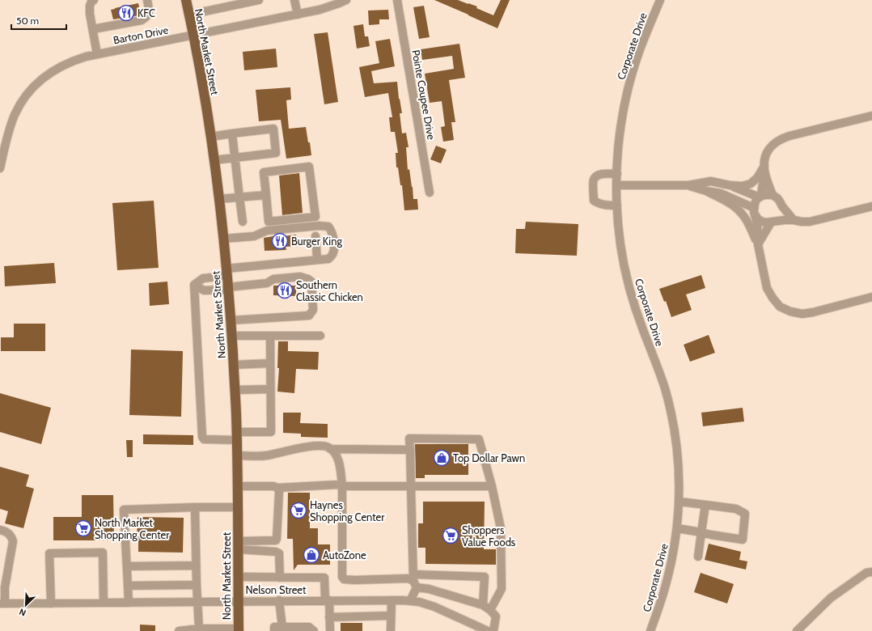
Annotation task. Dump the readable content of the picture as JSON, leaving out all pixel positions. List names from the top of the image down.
{
  "streets": {
    "main road": ["North Market Street"],
    "street": [
      "Barton Drive",
      "Corporate Drive",
      "Pointe Coupee Drive",
      "Nelson Street"
    ]
  },
  "crossings": [
    ["Barton Drive", "North Market Street"],
    ["North Market Street", "Nelson Street"]
  ],
  "places": {
    "restaurant": ["KFC", "Burger King", "Southern Classic Chicken"],
    "shop": ["Top Dollar Pawn", "AutoZone"],
    "supermarket": ["Haynes Shopping Center", "North Market Shopping Center", "Shoppers Value Foods"]
  },
  "scale_bar": "50 m",
  "north": "bottom left"
}
